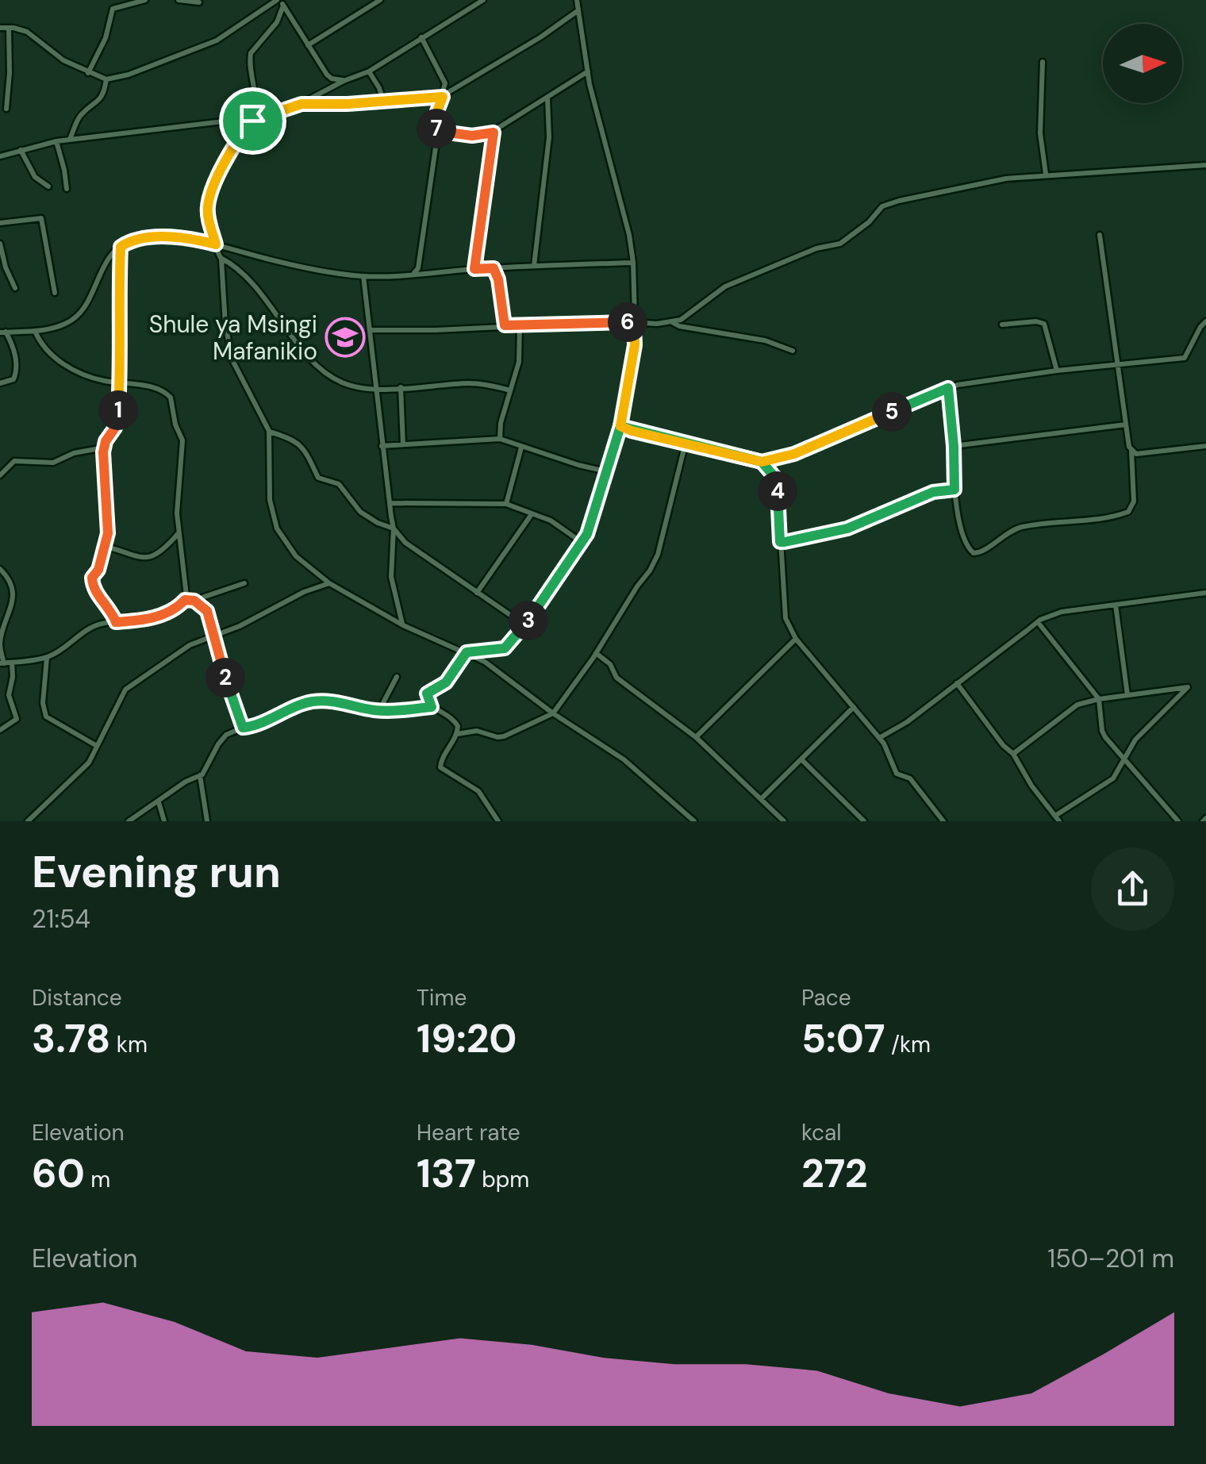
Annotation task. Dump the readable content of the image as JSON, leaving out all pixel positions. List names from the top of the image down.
{
  "places": {
    "school or university": ["Shule ya Msingi Mafanikio"]
  },
  "north": "right",
  "page": {
    "pins": [
      "7",
      "6",
      "1",
      "5",
      "4",
      "3",
      "2"
    ],
    "heading": ["Evening run", "21:54"],
    "stats": [
      ["Distance", "3.78 km"],
      ["Time", "19:20"],
      ["Pace", "5:07 /km"],
      ["Elevation", "60 m"],
      ["Heart rate", "137 bpm"],
      ["kcal", "272"]
    ],
    "chart": ["Elevation", "150–201 m"]
  }
}
